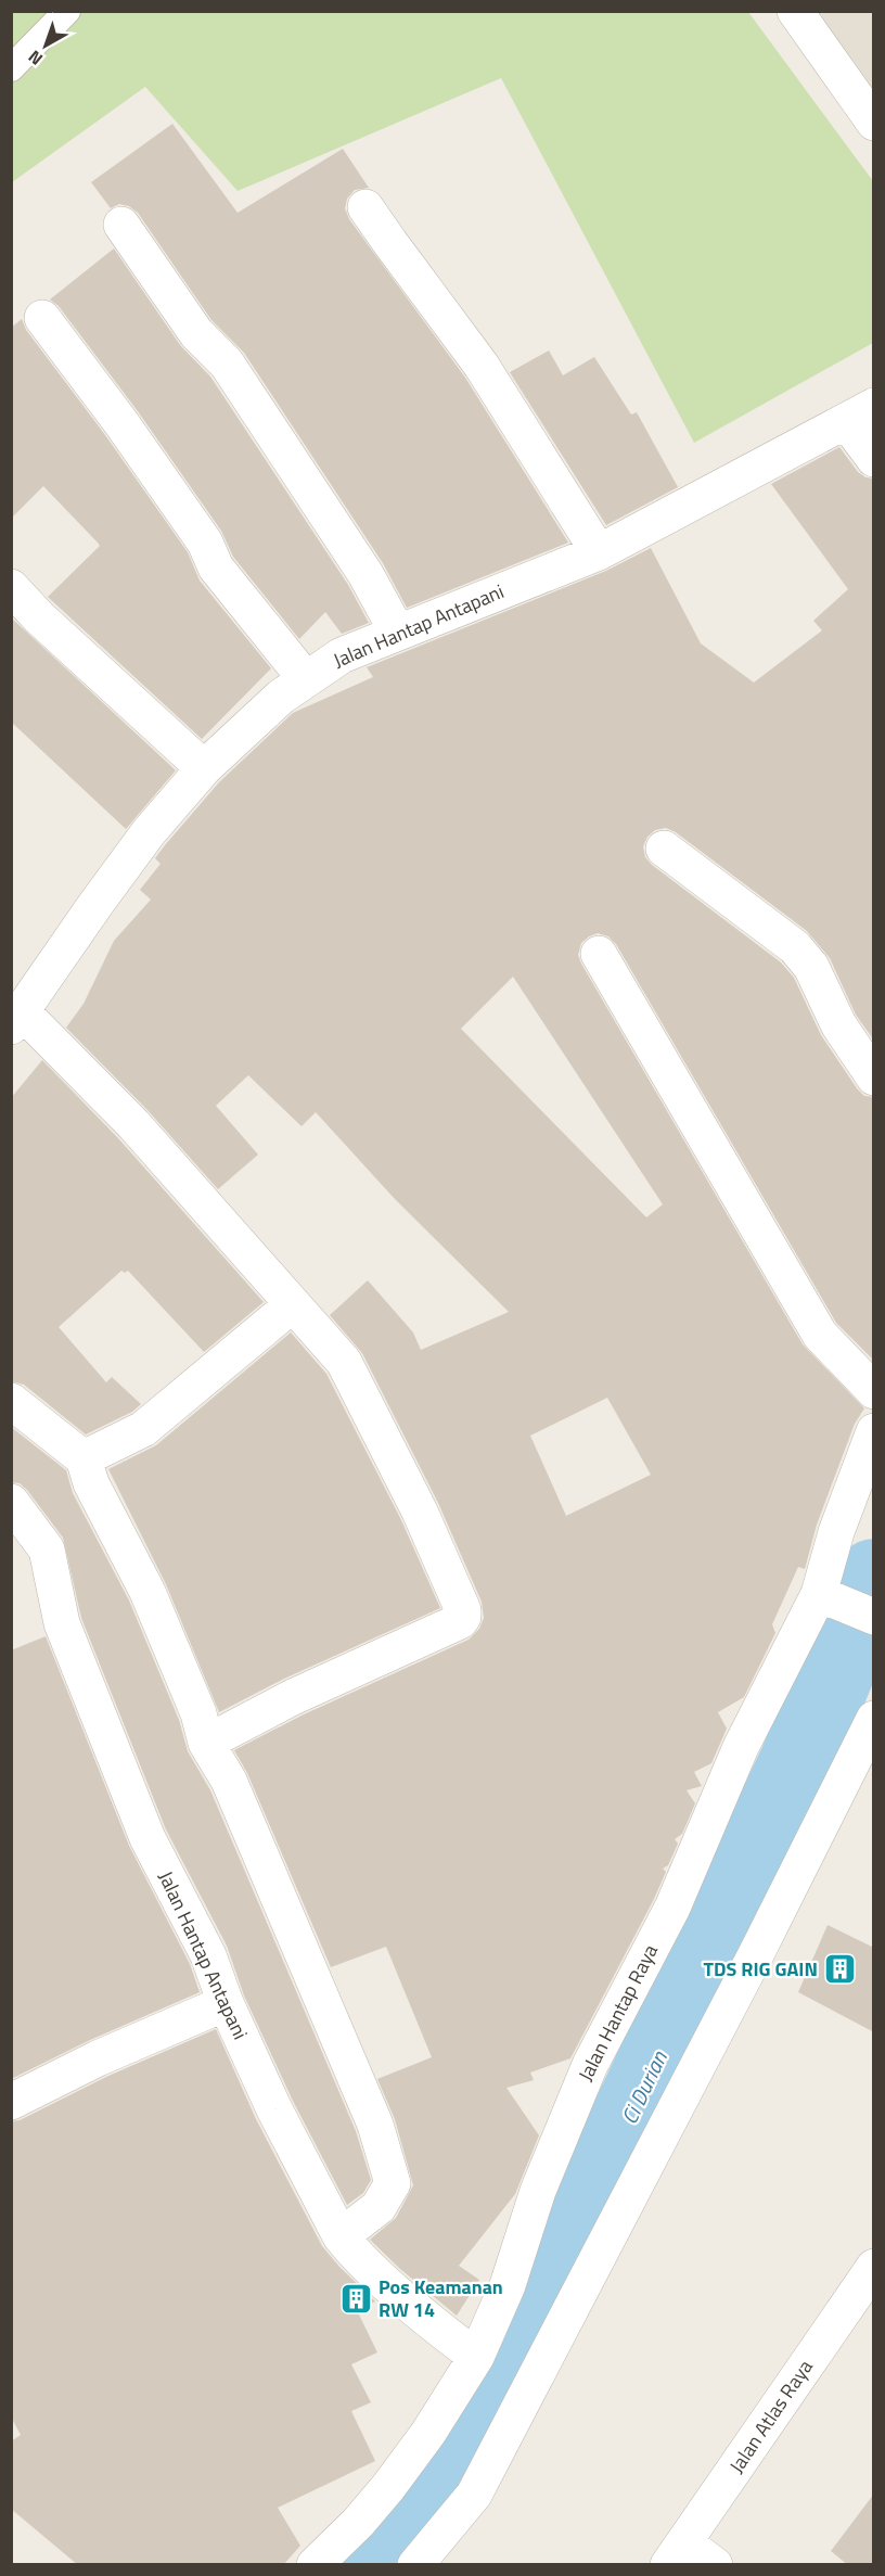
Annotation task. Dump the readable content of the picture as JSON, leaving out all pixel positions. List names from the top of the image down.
{
  "streets": {
    "street": ["Jalan Hantap Antapani", "Jalan Hantap Raya", "Jalan Atlas Raya"]
  },
  "crossings": [
    ["Jalan Hantap Antapani", "Jalan Hantap Raya"]
  ],
  "water": ["Ci Durian"],
  "places": {
    "building": ["TDS RIG GAIN", "Pos Keamanan RW 14"]
  },
  "north": "bottom left"
}
